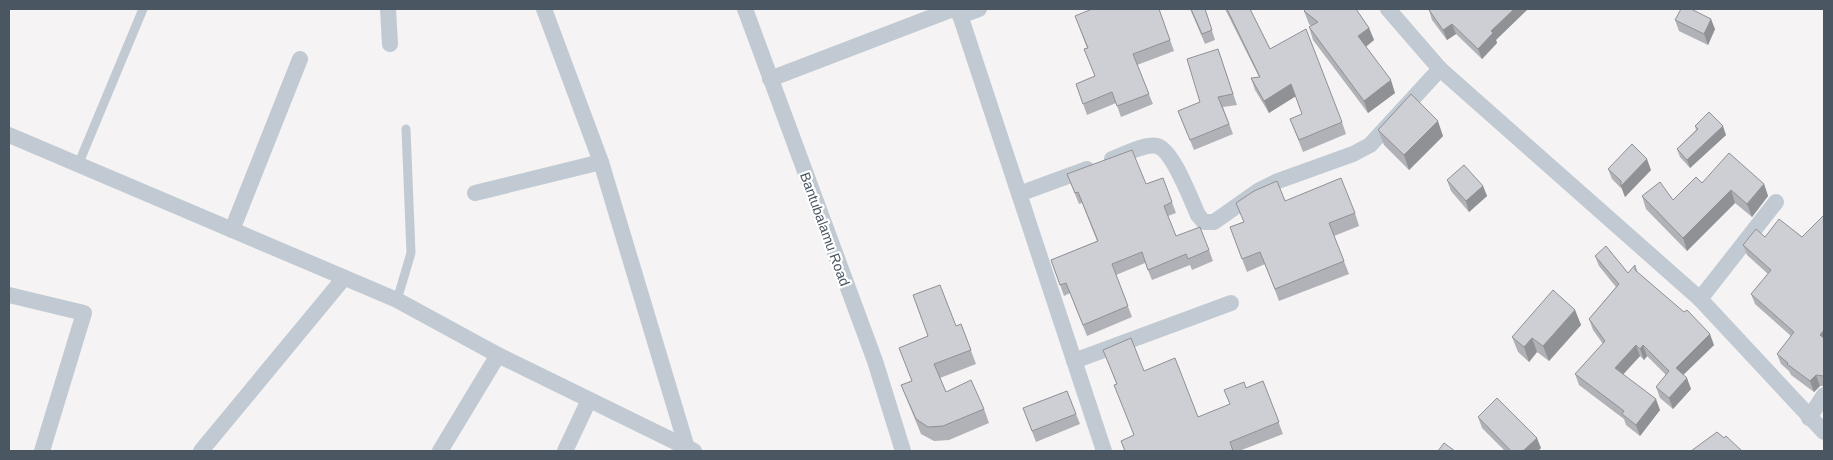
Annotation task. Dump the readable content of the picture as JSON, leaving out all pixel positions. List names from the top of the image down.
{
  "streets": {
    "street": ["Bantubalamu Road"]
  }
}
